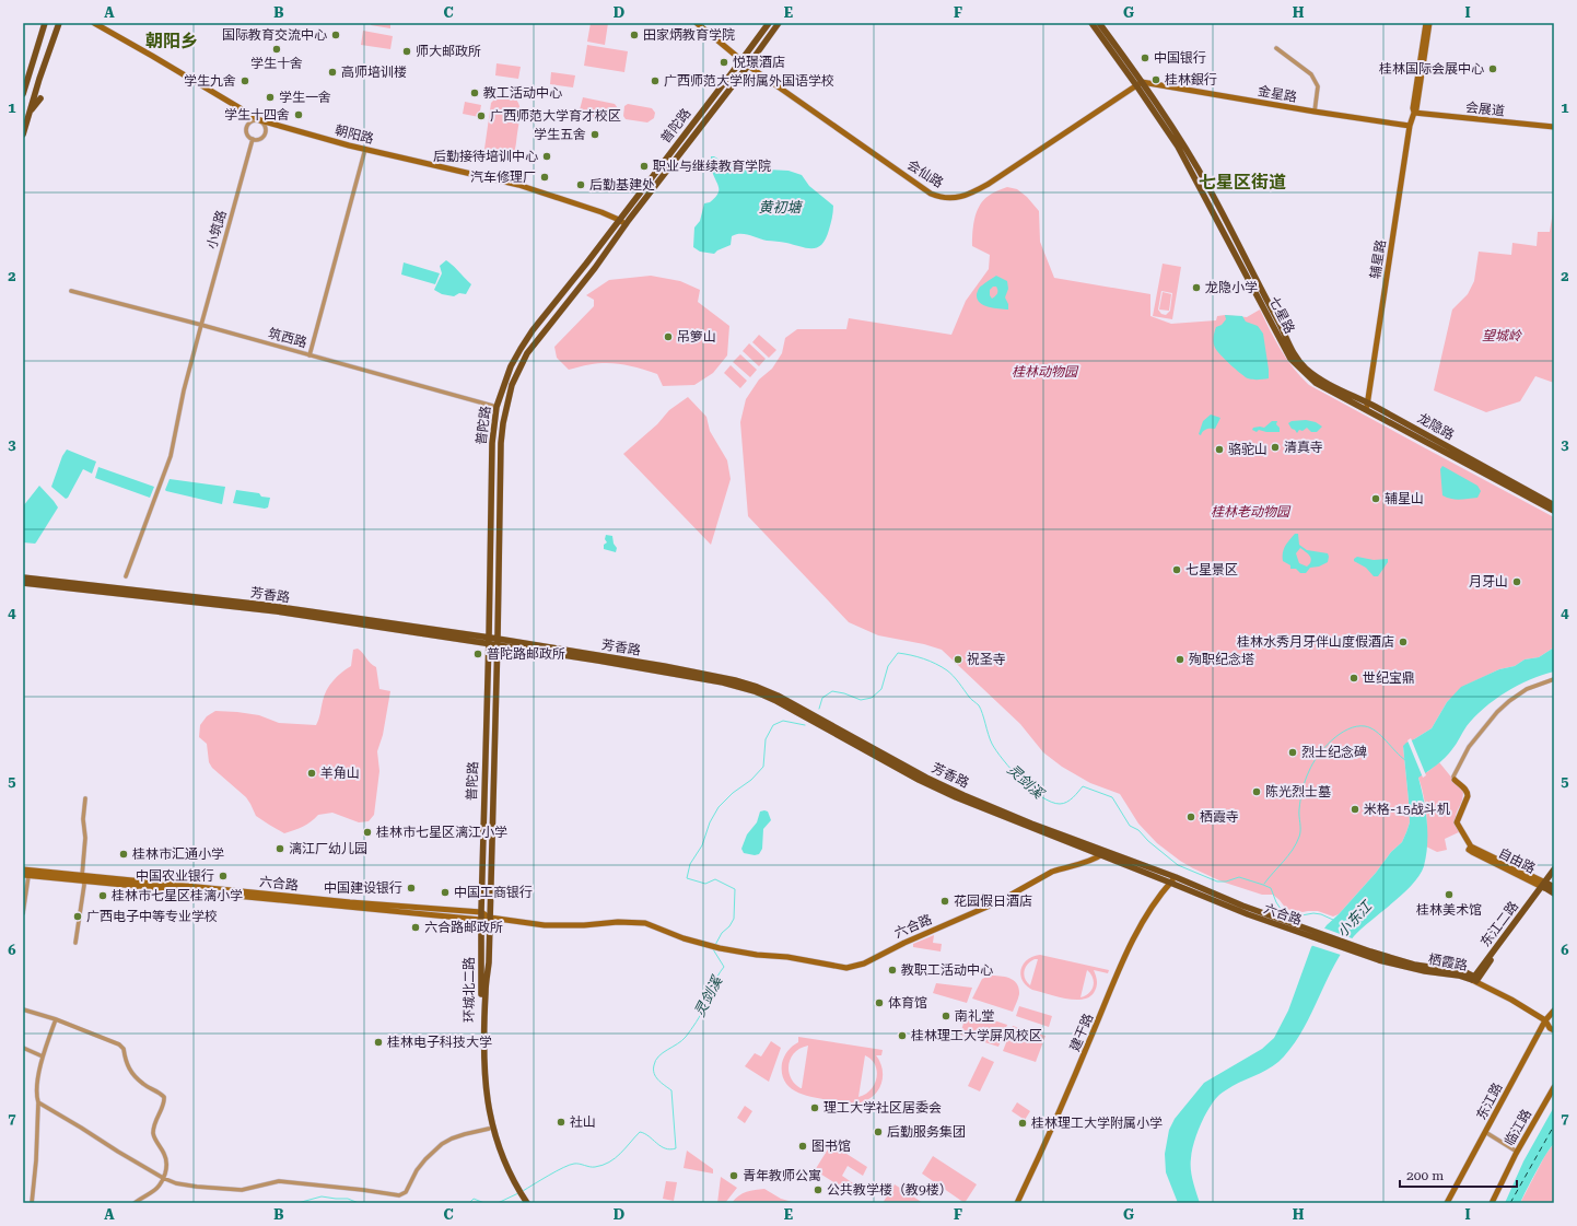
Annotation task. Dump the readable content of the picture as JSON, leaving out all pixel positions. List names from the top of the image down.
{
  "streets": {
    "main road": [
      "普陀路",
      "七星路",
      "龙隐路",
      "芳香路",
      "自由路",
      "六合路",
      "东江二路",
      "栖霞路",
      "环城北二路"
    ],
    "street": [
      "金星路",
      "会展道",
      "朝阳路",
      "会仙路",
      "小筑路",
      "辅星路",
      "筑西路",
      "建干路",
      "东江路",
      "临江路"
    ]
  },
  "crossings": [
    ["金星路", "会仙路"],
    ["金星路", "辅星路"],
    ["金星路", "七星路"],
    ["会展道", "辅星路"],
    ["普陀路", "朝阳路"],
    ["普陀路", "会仙路"],
    ["普陀路", "筑西路"],
    ["普陀路", "芳香路"],
    ["普陀路", "六合路"],
    ["普陀路", "环城北二路"],
    ["朝阳路", "小筑路"],
    ["会仙路", "七星路"],
    ["小筑路", "筑西路"],
    ["辅星路", "七星路"],
    ["辅星路", "龙隐路"],
    ["七星路", "龙隐路"],
    ["芳香路", "六合路"],
    ["芳香路", "建干路"],
    ["自由路", "东江二路"],
    ["六合路", "栖霞路"],
    ["六合路", "环城北二路"],
    ["六合路", "建干路"],
    ["东江二路", "栖霞路"],
    ["栖霞路", "东江路"]
  ],
  "districts": ["朝阳乡", "七星区街道"],
  "water": ["黄初塘", "灵剑溪", "小东江"],
  "parks": ["望城岭", "桂林动物园", "桂林老动物园"],
  "places": [
    "国际教育交流中心",
    "田家炳教育学院",
    "学生十舍",
    "师大邮政所",
    "中国银行",
    "悦璟酒店",
    "桂林国际会展中心",
    "高师培训楼",
    "桂林銀行",
    "学生九舍",
    "广西师范大学附属外国语学校",
    "教工活动中心",
    "学生一舍",
    "学生十四舍",
    "广西师范大学育才校区",
    "学生五舍",
    "后勤接待培训中心",
    "职业与继续教育学院",
    "汽车修理厂",
    "后勤基建处",
    "龙隐小学",
    "吊箩山",
    "清真寺",
    "骆驼山",
    "辅星山",
    "七星景区",
    "月牙山",
    "桂林水秀月牙伴山度假酒店",
    "普陀路邮政所",
    "祝圣寺",
    "殉职纪念塔",
    "世纪宝鼎",
    "烈士纪念碑",
    "羊角山",
    "陈光烈士墓",
    "米格-15战斗机",
    "栖霞寺",
    "桂林市七星区漓江小学",
    "漓江厂幼儿园",
    "桂林市汇通小学",
    "中国农业银行",
    "中国建设银行",
    "中国工商银行",
    "桂林美术馆",
    "桂林市七星区桂漓小学",
    "花园假日酒店",
    "广西电子中等专业学校",
    "六合路邮政所",
    "教职工活动中心",
    "体育馆",
    "南礼堂",
    "桂林理工大学屏风校区",
    "桂林电子科技大学",
    "理工大学社区居委会",
    "社山",
    "桂林理工大学附属小学",
    "后勤服务集团",
    "图书馆",
    "青年教师公寓",
    "公共教学楼（教9楼）"
  ],
  "scale_bar": "200 m",
  "grid": {
    "columns": [
      "A",
      "B",
      "C",
      "D",
      "E",
      "F",
      "G",
      "H",
      "I"
    ],
    "rows": [
      "1",
      "2",
      "3",
      "4",
      "5",
      "6",
      "7"
    ]
  }
}
